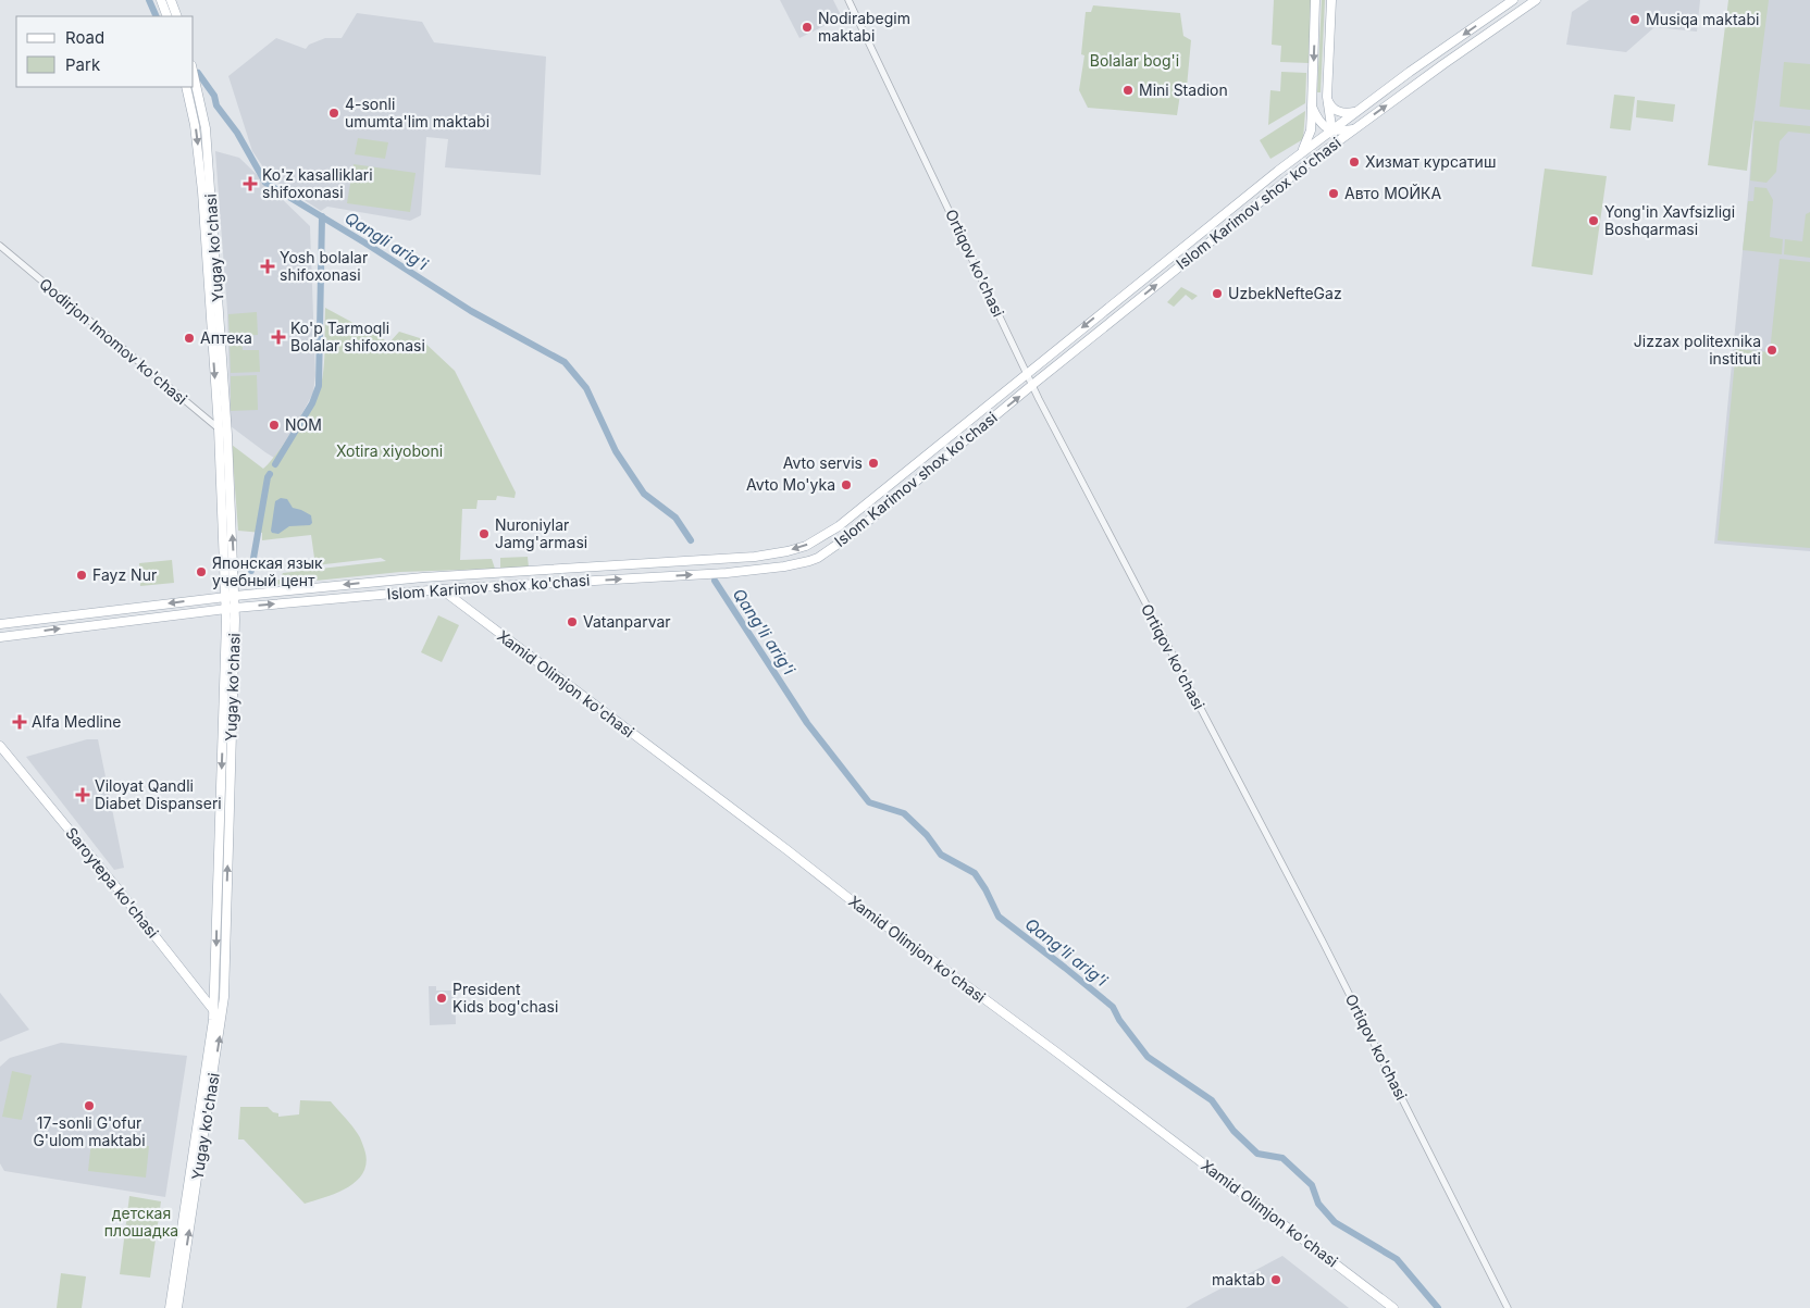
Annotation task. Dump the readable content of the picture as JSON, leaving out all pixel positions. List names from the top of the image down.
{
  "streets": {
    "main road": [
      "Islom Karimov shox ko'chasi",
      "Yugay ko'chasi",
      "Xamid Olimjon ko'chasi",
      "Saroytepa ko'chasi"
    ],
    "street": ["Ortiqov ko'chasi", "Qodirjon Imomov ko'chasi"]
  },
  "crossings": [
    ["Islom Karimov shox ko'chasi", "Yugay ko'chasi"],
    ["Islom Karimov shox ko'chasi", "Ortiqov ko'chasi"],
    ["Islom Karimov shox ko'chasi", "Xamid Olimjon ko'chasi"],
    ["Yugay ko'chasi", "Qodirjon Imomov ko'chasi"],
    ["Yugay ko'chasi", "Saroytepa ko'chasi"]
  ],
  "water": ["Qangli arig'i", "Qang'li arig'i"],
  "parks": ["Bolalar bog'i", "Xotira xiyoboni", "детская плошадка"],
  "places": {
    "other": [
      "Musiqa maktabi",
      "Nodirabegim maktabi",
      "Mini Stadion",
      "4-sonli umumta'lim maktabi",
      "Хизмат курсатиш",
      "Авто МОЙКА",
      "Yong'in Xavfsizligi Boshqarmasi",
      "UzbekNefteGaz",
      "Аптека",
      "Jizzax politexnika instituti",
      "NOM",
      "Avto servis",
      "Avto Mo'yka",
      "Nuroniylar Jamg'armasi",
      "Японская язык учебный цент",
      "Fayz Nur",
      "Vatanparvar",
      "President Kids bog'chasi",
      "17-sonli G'ofur G'ulom maktabi",
      "maktab"
    ],
    "health": [
      "Ko'z kasalliklari shifoxonasi",
      "Yosh bolalar shifoxonasi",
      "Ko'p Tarmoqli Bolalar shifoxonasi",
      "Alfa Medline",
      "Viloyat Qandli Diabet Dispanseri"
    ]
  },
  "legend": ["Road", "Park"]
}
